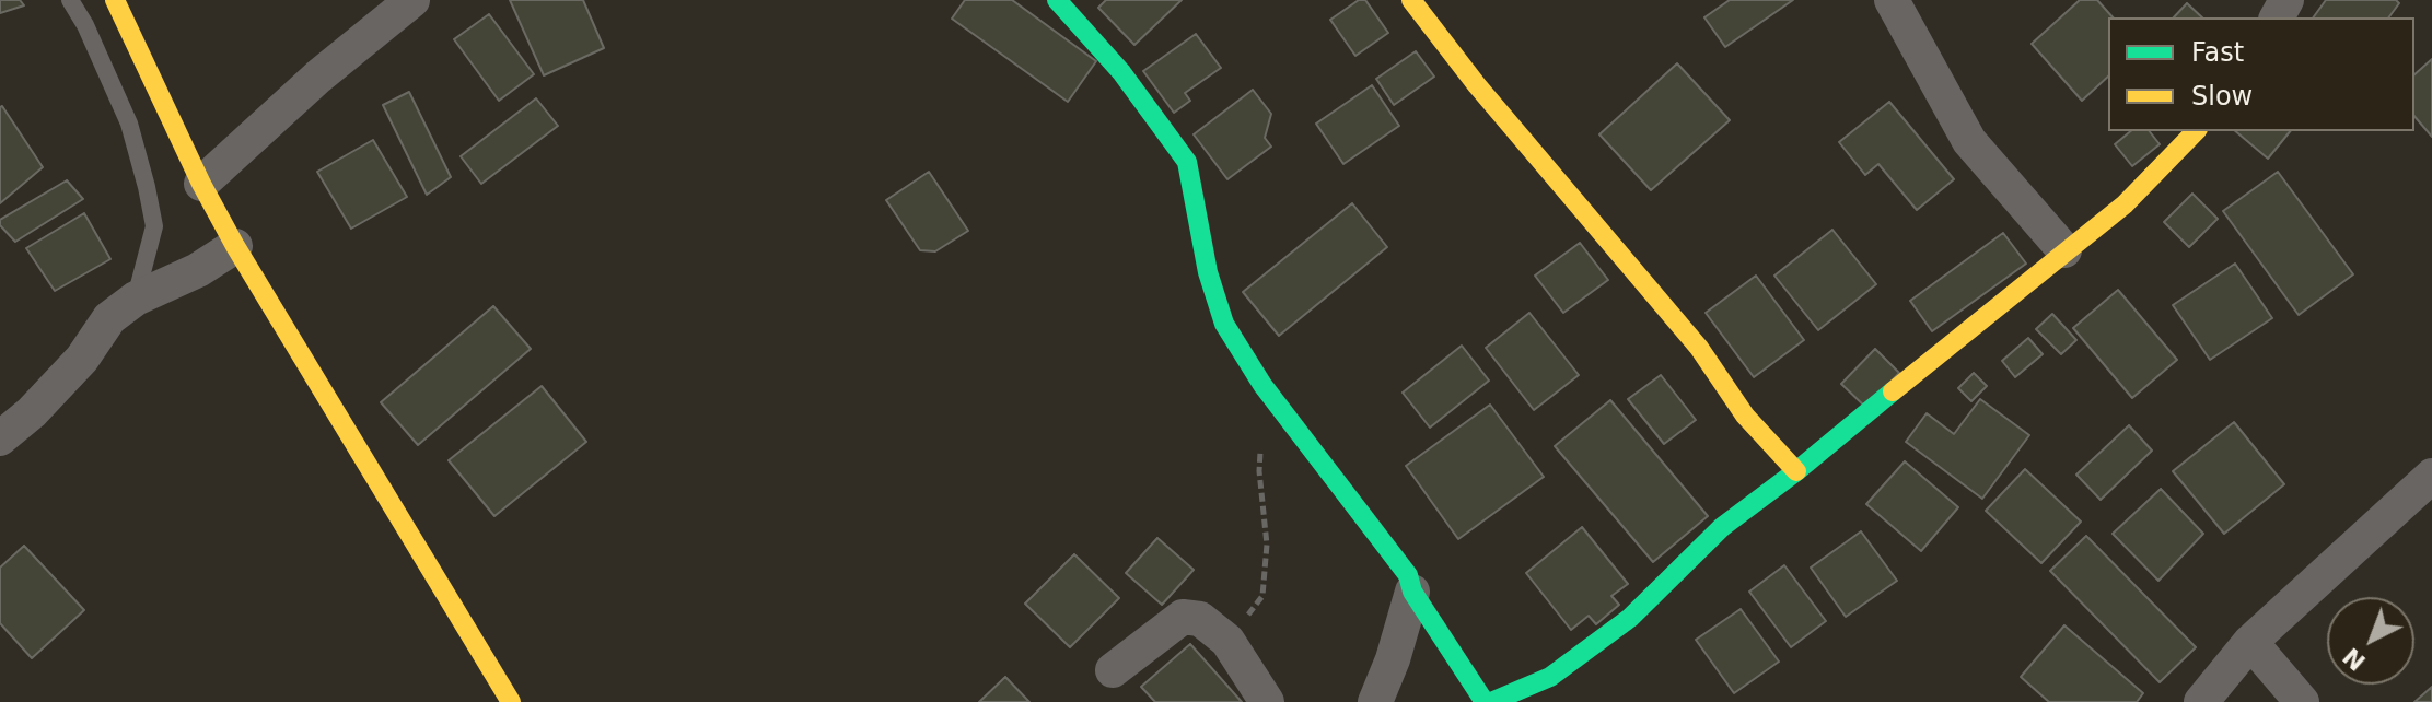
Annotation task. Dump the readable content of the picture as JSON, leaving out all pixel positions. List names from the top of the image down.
{
  "legend": ["Fast", "Slow"],
  "north": "bottom left"
}
